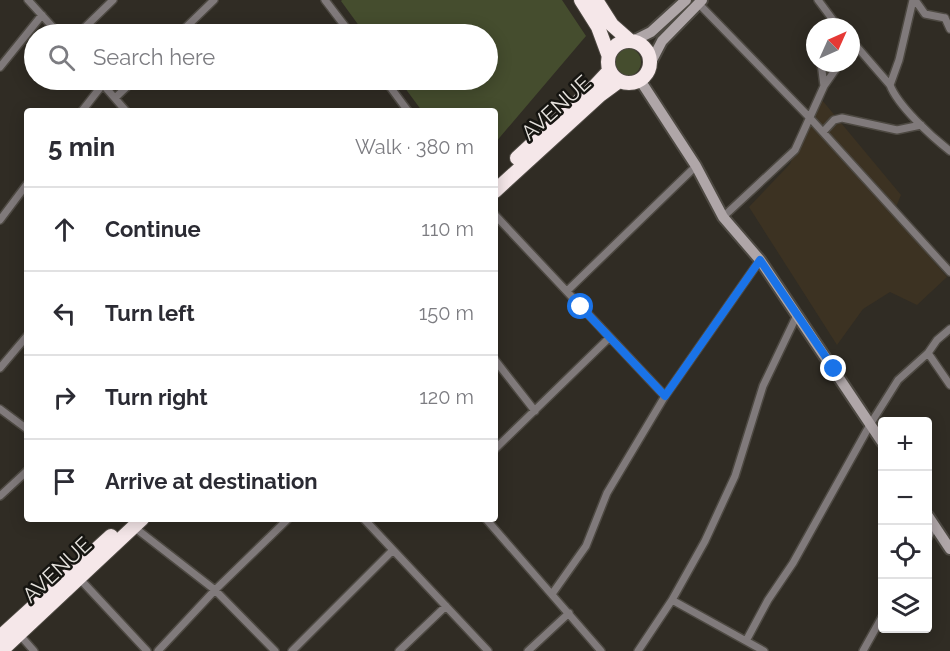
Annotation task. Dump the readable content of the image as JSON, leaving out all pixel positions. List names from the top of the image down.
{
  "streets": {
    "highway": ["AVENUE"]
  },
  "north": "top right",
  "page": {
    "search": "Search here",
    "heading": ["5 min", "Walk · 380 m"],
    "list": [
      ["Continue", "110 m"],
      ["Turn left", "150 m"],
      ["Turn right", "120 m"],
      "Arrive at destination"
    ],
    "map_buttons": ["+", "−"]
  }
}
